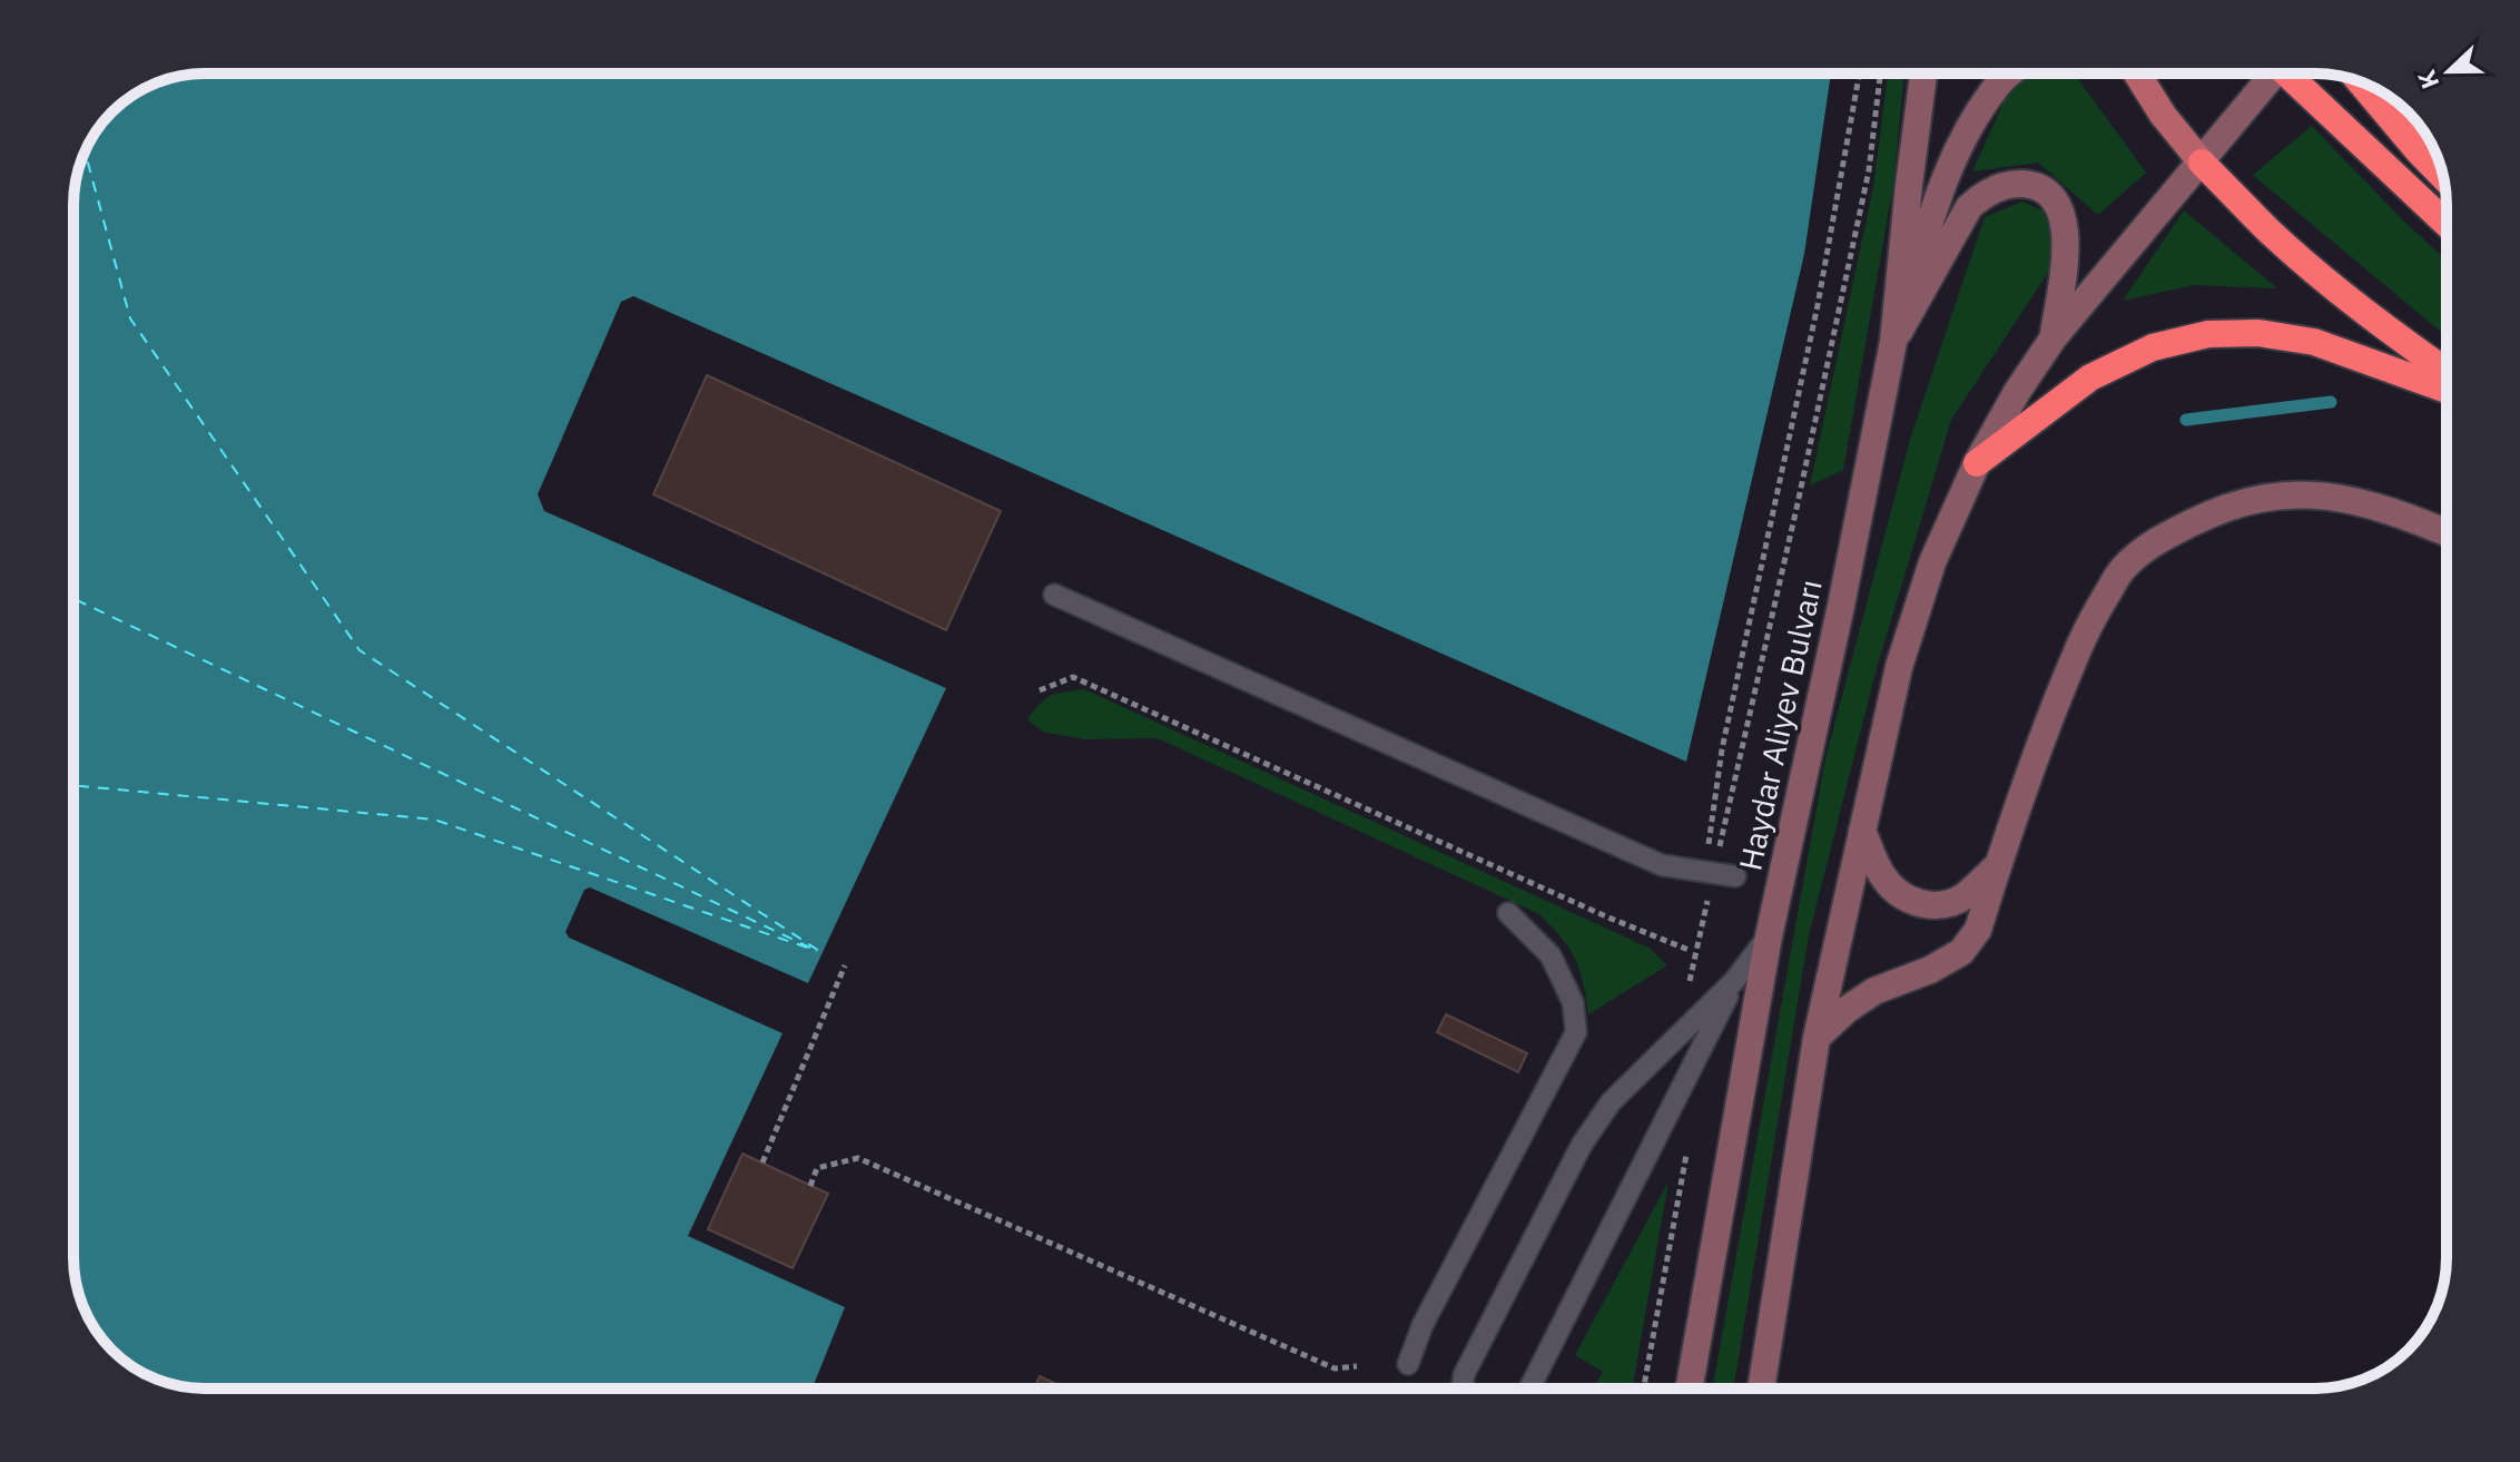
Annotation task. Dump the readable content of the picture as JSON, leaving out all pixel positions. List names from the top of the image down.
{
  "streets": {
    "main road": ["Haydar Aliyev Bulvarı"]
  },
  "north": "left"
}
